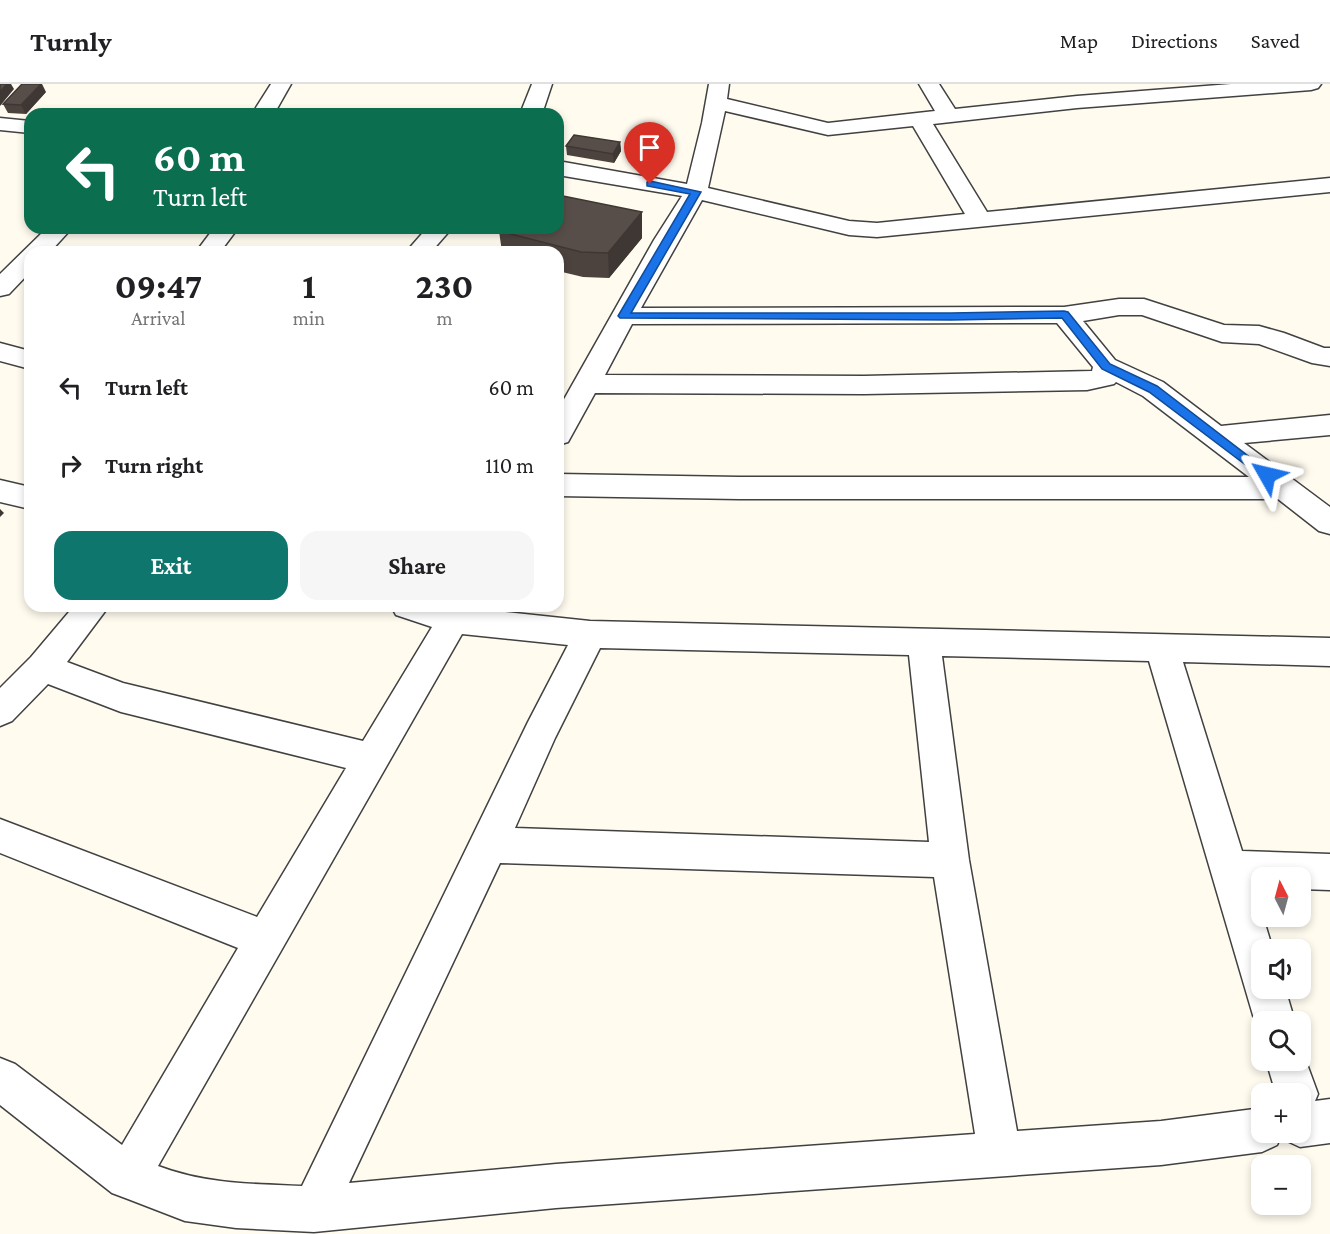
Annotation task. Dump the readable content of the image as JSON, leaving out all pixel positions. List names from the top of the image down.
{
  "north": "top",
  "page": {
    "header": "Turnly",
    "nav": ["Map", "Directions", "Saved"],
    "turn": ["60 m", "Turn left"],
    "eta": [
      "09:47",
      "Arrival",
      "1",
      "min",
      "230",
      "m"
    ],
    "list": [
      {
        "name": "Turn left",
        "value": "60 m"
      },
      {
        "name": "Turn right",
        "value": "110 m"
      }
    ],
    "buttons": ["Exit", "Share"],
    "map_buttons": ["+", "−"]
  }
}
